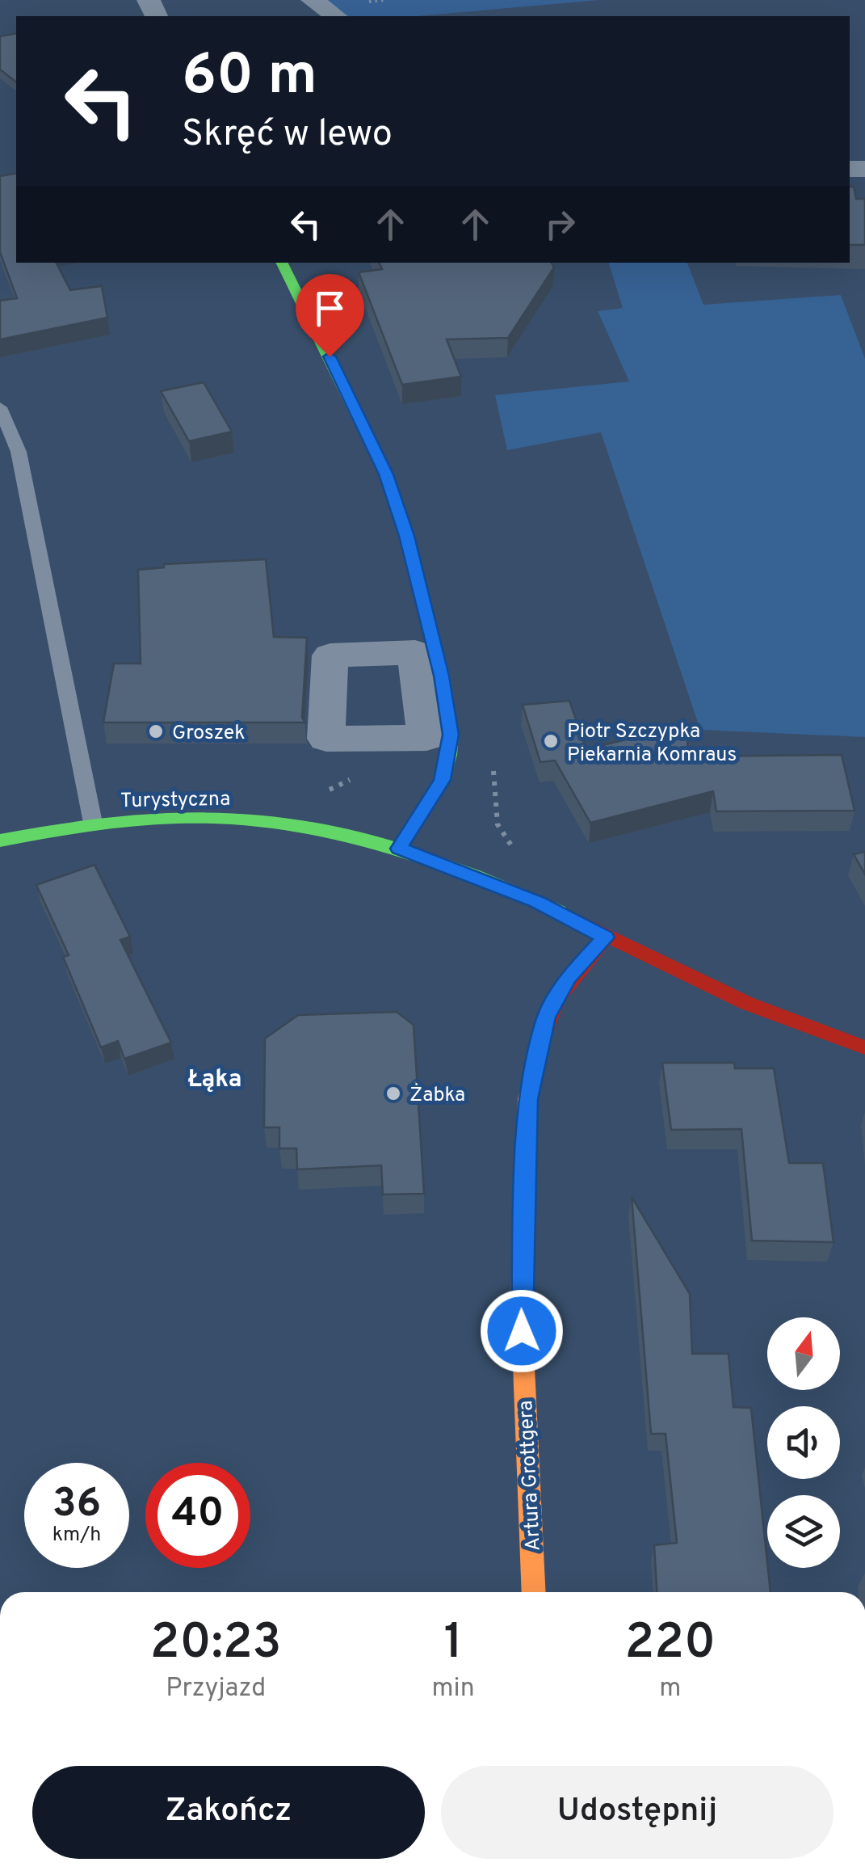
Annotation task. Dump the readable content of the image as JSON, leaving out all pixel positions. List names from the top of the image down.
{
  "streets": {
    "street": ["Turystyczna", "Artura Grottgera"]
  },
  "crossings": [
    ["Turystyczna", "Artura Grottgera"]
  ],
  "districts": ["Łąka"],
  "places": ["Groszek", "Piotr Szczypka Piekarnia Komraus", "Żabka"],
  "north": "top",
  "page": {
    "turn": ["60 m", "Skręć w lewo"],
    "speed": "36 km/h",
    "limit": "40",
    "eta": [
      "20:23",
      "Przyjazd",
      "1",
      "min",
      "220",
      "m"
    ],
    "buttons": ["Zakończ", "Udostępnij"]
  }
}
